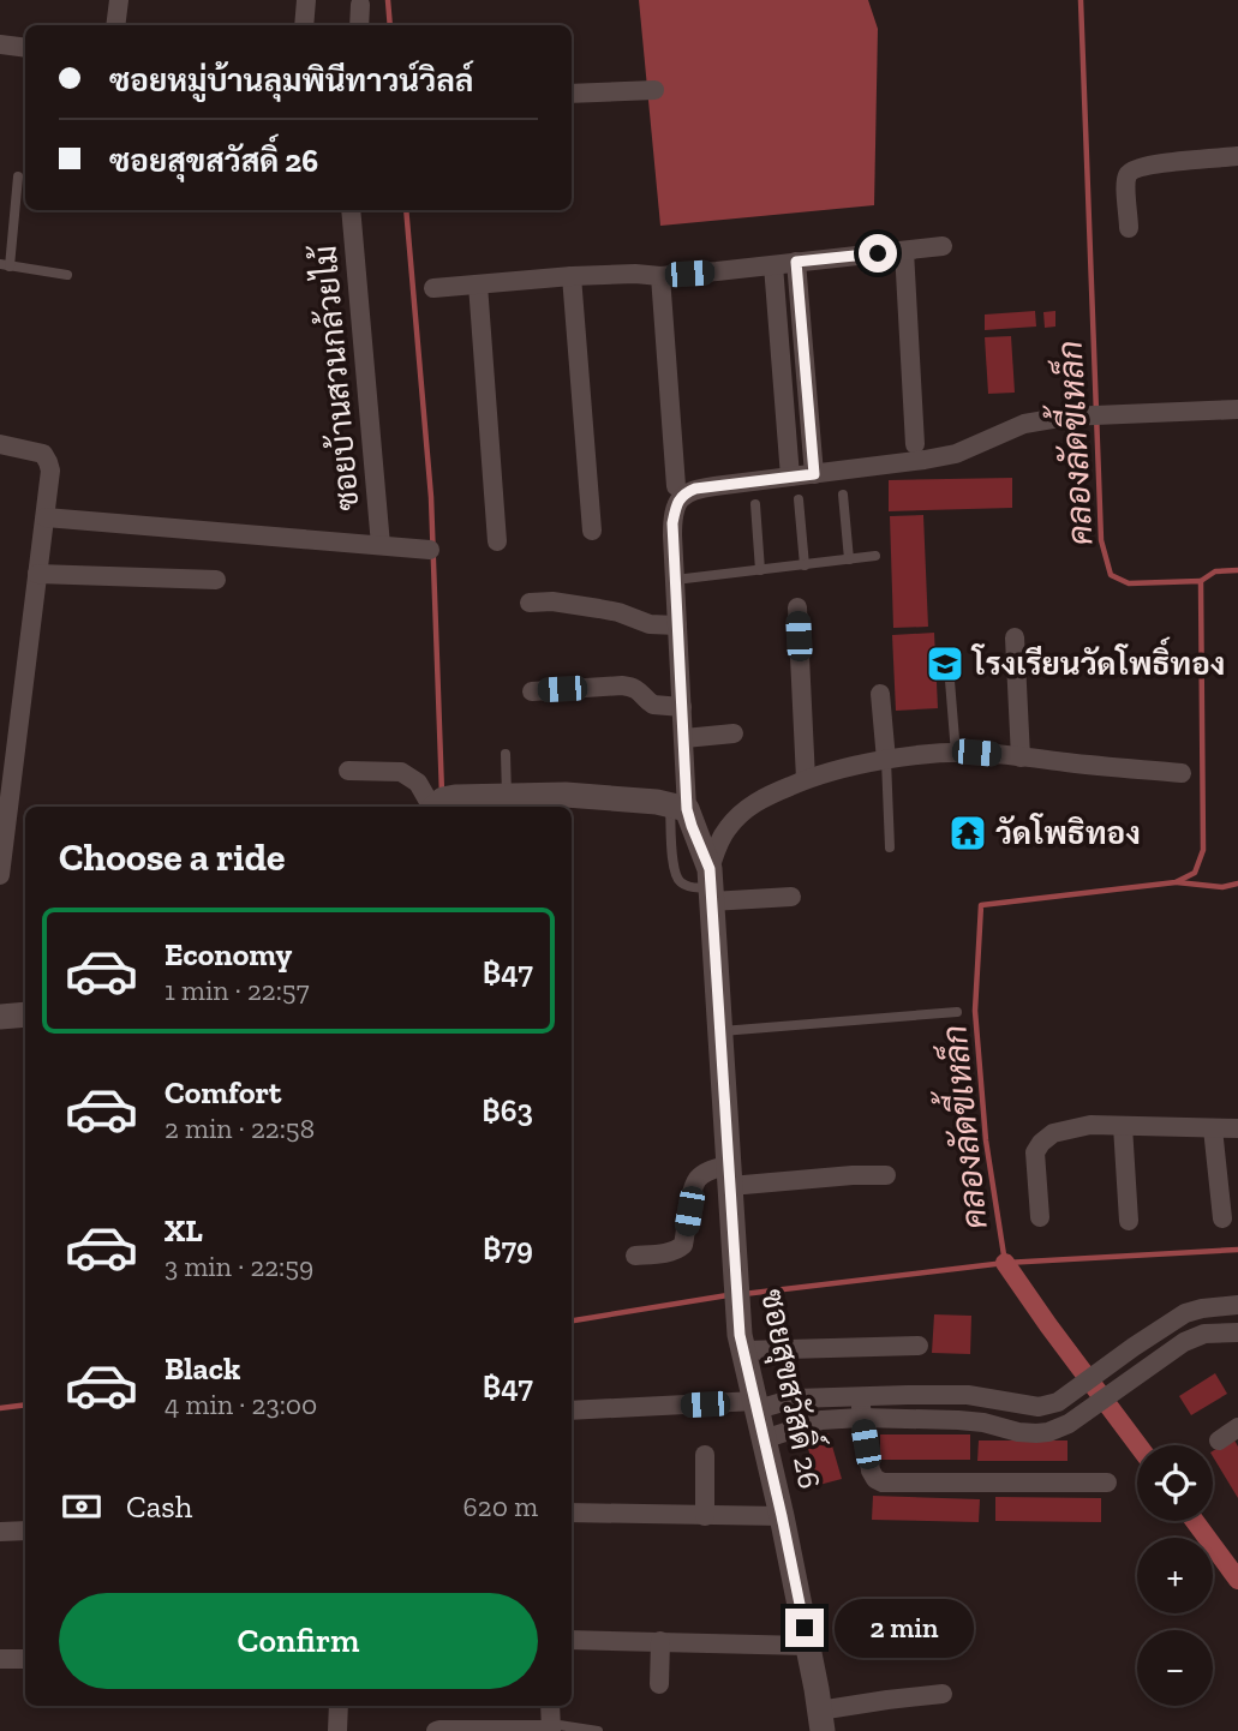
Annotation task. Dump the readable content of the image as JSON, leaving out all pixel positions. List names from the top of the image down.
{
  "streets": {
    "street": ["ซอยบ้านสวนกล้วยไม้", "ซอยสุขสวัสดิ์ 26"]
  },
  "water": ["คลองลัดขี้เหล็ก"],
  "places": {
    "school or university": ["โรงเรียนวัดโพธิ์ทอง"],
    "temple": ["วัดโพธิทอง"]
  },
  "page": {
    "banner": ["ซอยหมู่บ้านลุมพินีทาวน์วิลล์", "ซอยสุขสวัสดิ์ 26"],
    "heading": "Choose a ride",
    "list": [
      {
        "name": "Economy",
        "note": "1 min · 22:57",
        "value": "฿47"
      },
      {
        "name": "Comfort",
        "note": "2 min · 22:58",
        "value": "฿63"
      },
      {
        "name": "XL",
        "note": "3 min · 22:59",
        "value": "฿79"
      },
      {
        "name": "Black",
        "note": "4 min · 23:00",
        "value": "฿47"
      }
    ],
    "map_buttons": ["+", "−"],
    "pay": ["Cash", "620 m"],
    "buttons": "Confirm",
    "bubble": "2 min"
  }
}
